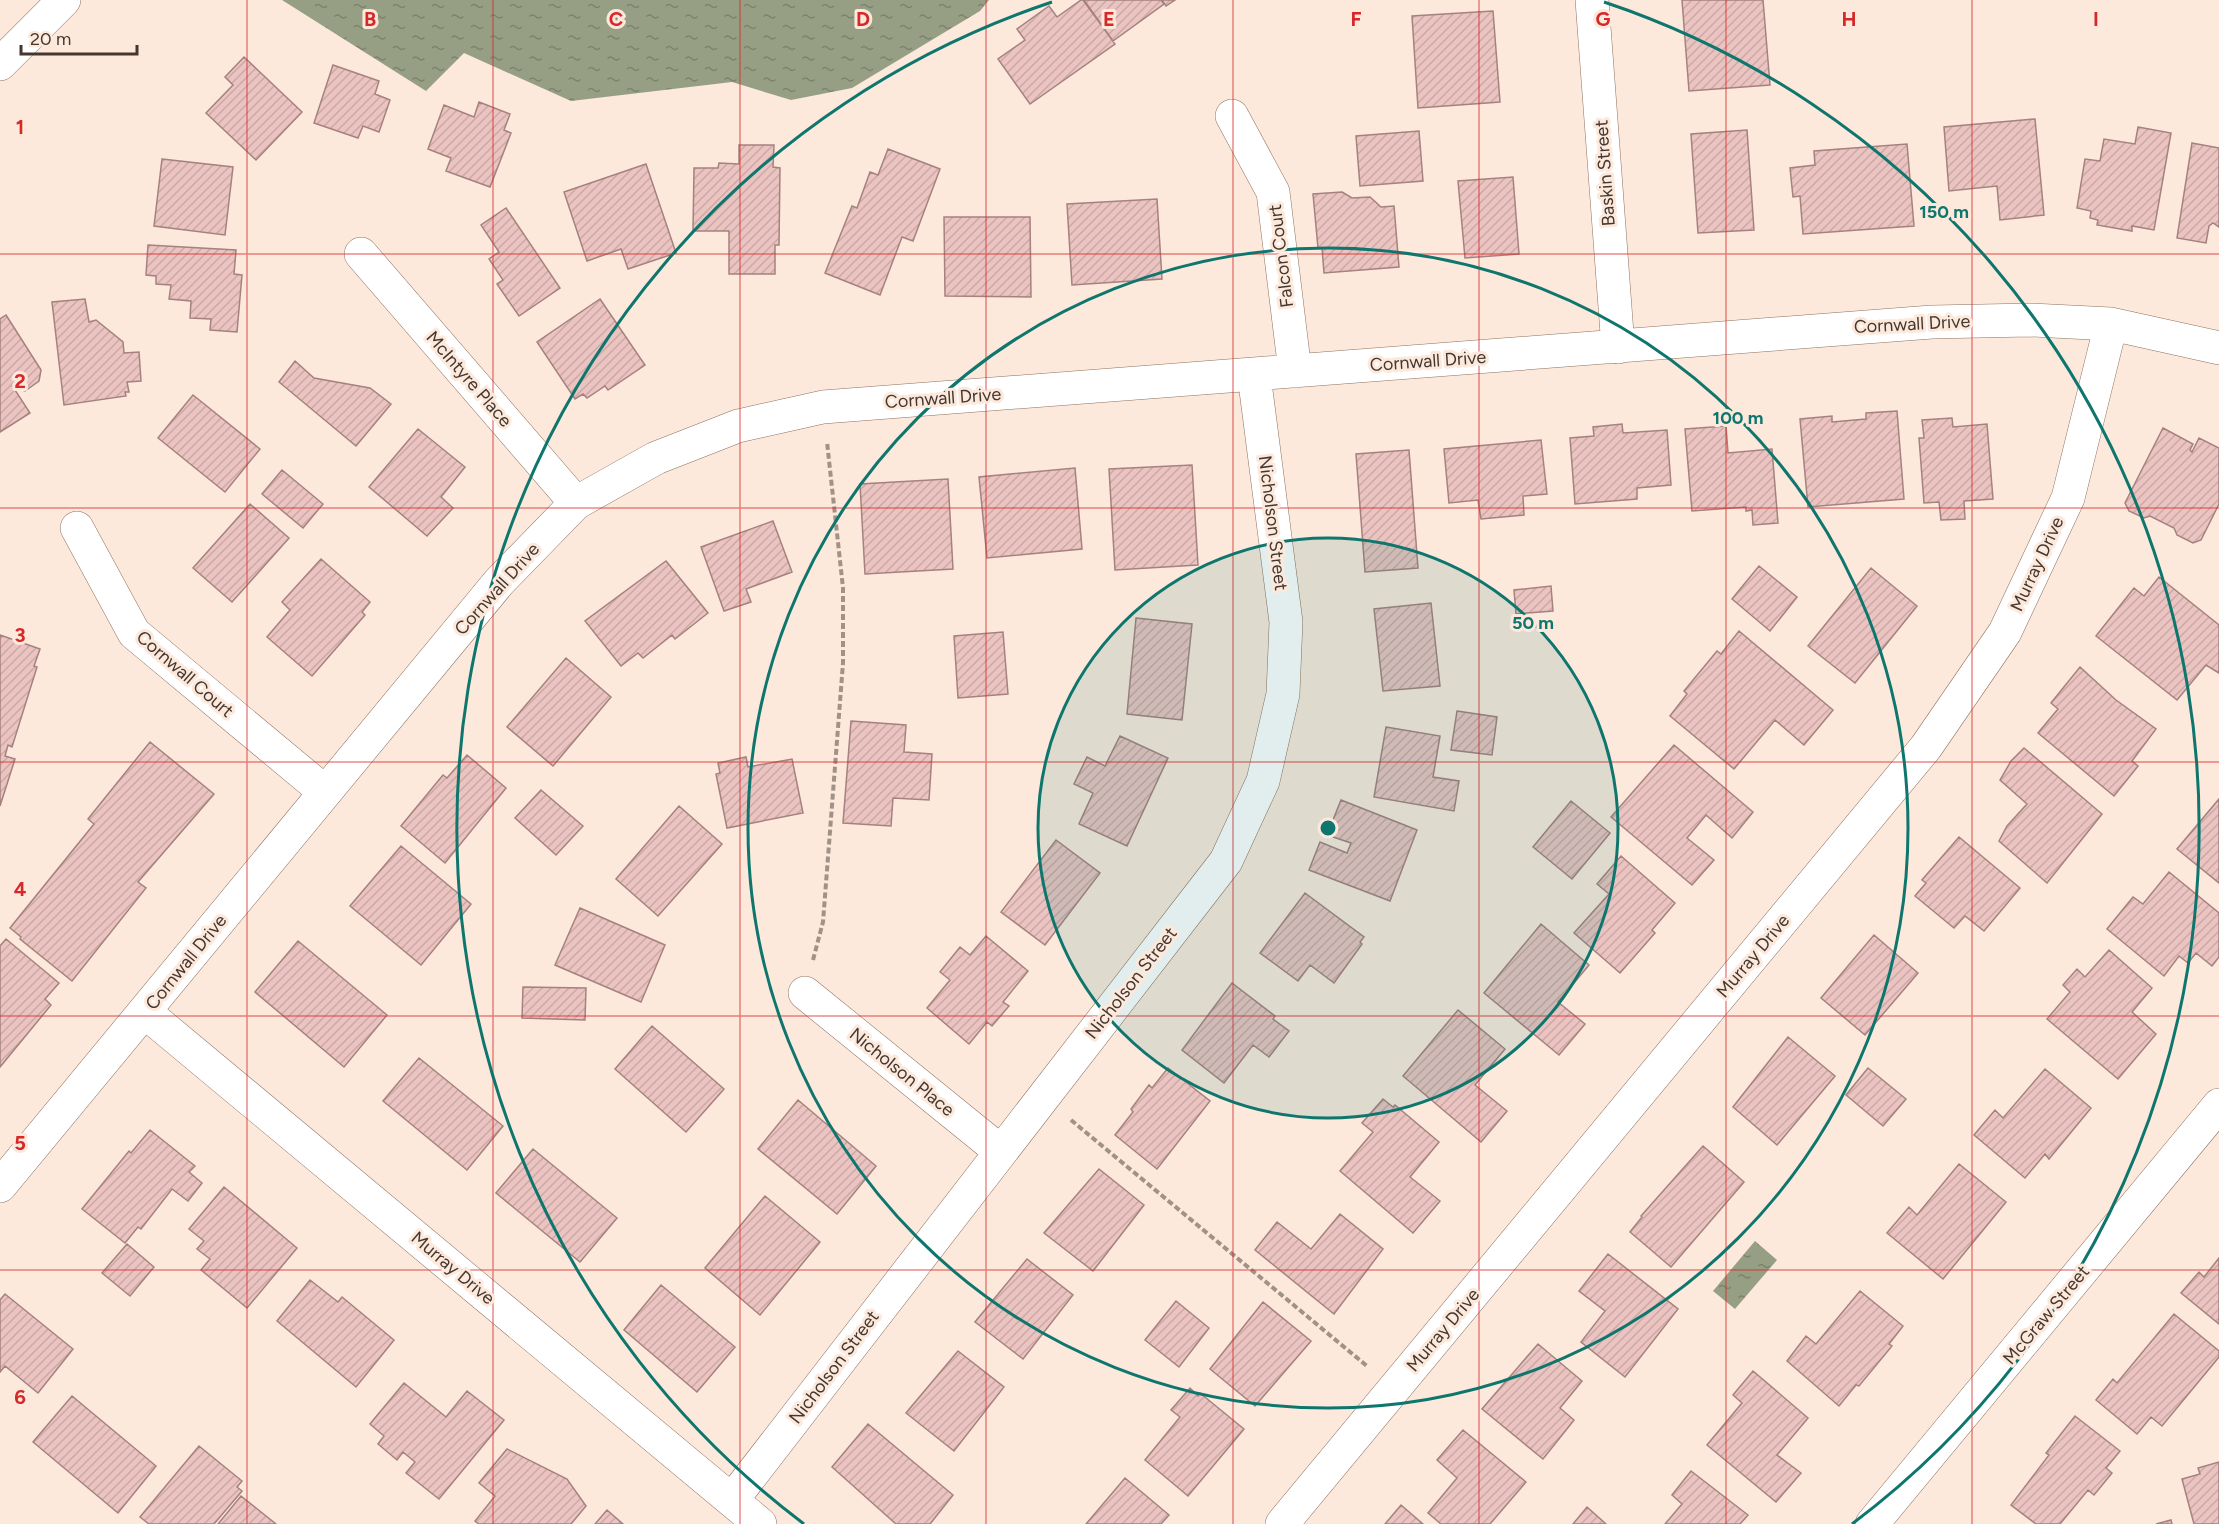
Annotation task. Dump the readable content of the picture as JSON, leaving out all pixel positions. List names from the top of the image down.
{
  "streets": {
    "main road": [
      "Baskin Street",
      "Falcon Court",
      "Cornwall Drive",
      "McIntyre Place",
      "Nicholson Street",
      "Murray Drive",
      "Cornwall Court",
      "Nicholson Place",
      "McGraw Street"
    ]
  },
  "crossings": [
    ["Baskin Street", "Cornwall Drive"],
    ["Falcon Court", "Cornwall Drive"],
    ["Cornwall Drive", "McIntyre Place"],
    ["Cornwall Drive", "Nicholson Street"],
    ["Cornwall Drive", "Murray Drive"],
    ["Cornwall Drive", "Cornwall Court"],
    ["Nicholson Street", "Murray Drive"],
    ["Nicholson Street", "Nicholson Place"]
  ],
  "scale_bar": "20 m",
  "grid": {
    "columns": [
      "B",
      "C",
      "D",
      "E",
      "F",
      "G",
      "H",
      "I"
    ],
    "rows": [
      "1",
      "2",
      "3",
      "4",
      "5",
      "6"
    ]
  },
  "rings": ["150 m", "100 m", "50 m"]
}
